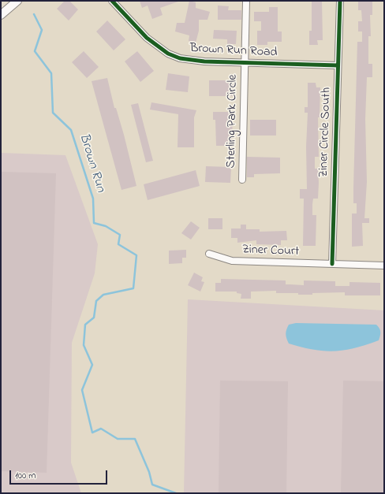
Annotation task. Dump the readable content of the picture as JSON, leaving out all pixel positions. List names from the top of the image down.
{
  "streets": {
    "street": [
      "Brown Run Road",
      "Sterling Park Circle",
      "Ziner Circle South",
      "Ziner Court"
    ]
  },
  "crossings": [
    ["Brown Run Road", "Sterling Park Circle"],
    ["Brown Run Road", "Ziner Circle South"],
    ["Ziner Circle South", "Ziner Court"]
  ],
  "water": ["Brown Run"],
  "scale_bar": "100 m"
}
